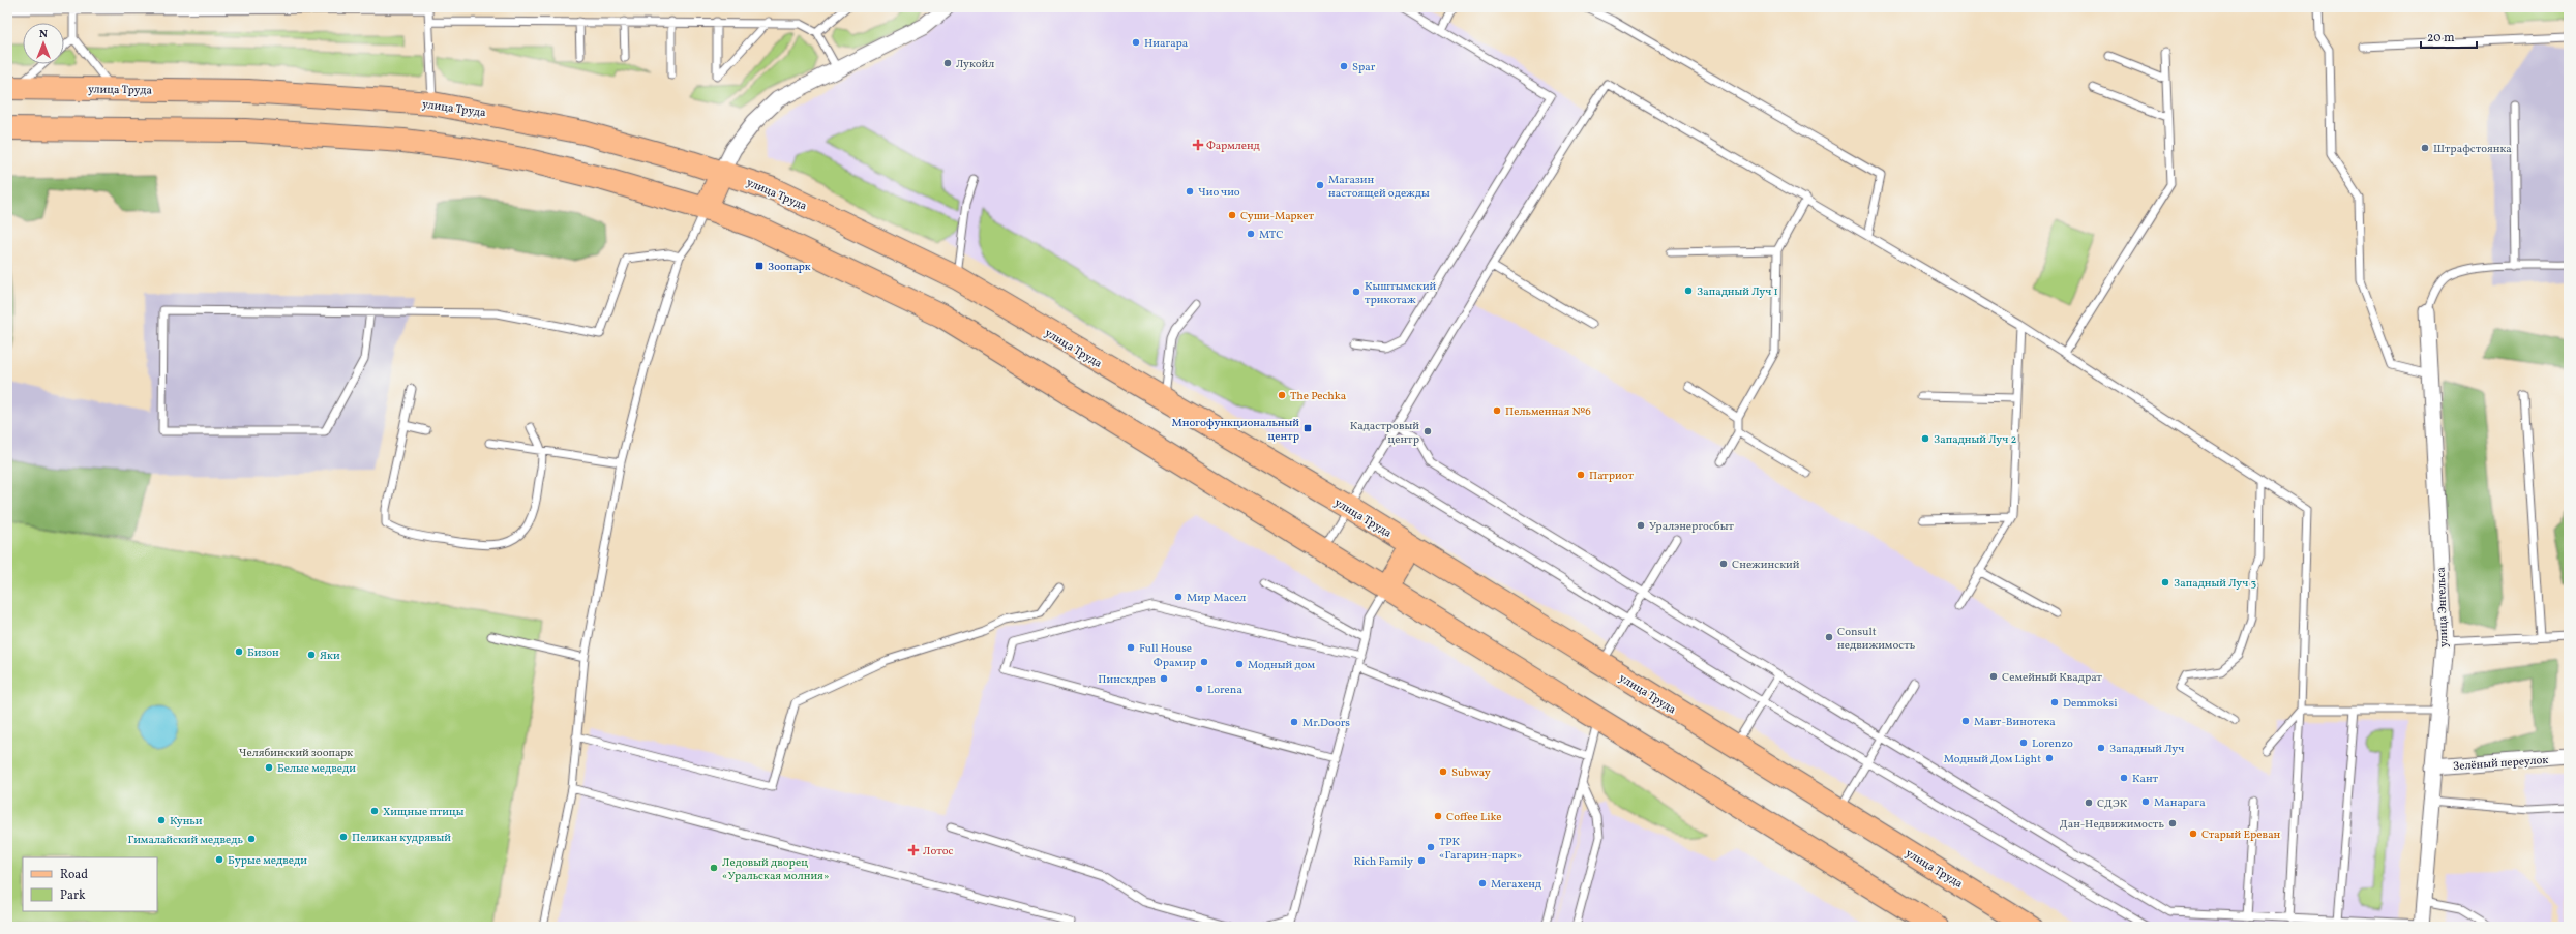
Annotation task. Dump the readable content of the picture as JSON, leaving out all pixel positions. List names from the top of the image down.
{
  "streets": {
    "main road": ["улица Труда"],
    "street": ["улица Энгельса", "Зелёный переулок"]
  },
  "crossings": [
    ["улица Энгельса", "Зелёный переулок"]
  ],
  "parks": ["Челябинский зоопарк"],
  "places": {
    "other": [
      "Ниагара",
      "Лукойл",
      "Spar",
      "Штрафстоянка",
      "Магазин настоящей одежды",
      "Чио чио",
      "Суши-Маркет",
      "МТС",
      "Западный Луч 1",
      "Кыштымский трикотаж",
      "The Pechka",
      "Пельменная №6",
      "Кадастровый центр",
      "Западный Луч 2",
      "Патриот",
      "Уралэнергосбыт",
      "Снежинский",
      "Западный Луч 3",
      "Мир Масел",
      "Consult недвижимость",
      "Full House",
      "Бизон",
      "Яки",
      "Фрамир",
      "Модный дом",
      "Семейный Квадрат",
      "Пинскдрев",
      "Lorena",
      "Demmoksi",
      "Мавт-Винотека",
      "Mr.Doors",
      "Lorenzo",
      "Западный Луч",
      "Модный Дом Light",
      "Белые медведи",
      "Subway",
      "Кант",
      "Манарага",
      "СДЭК",
      "Хищные птицы",
      "Coffee Like",
      "Куньи",
      "Дан-Недвижимость",
      "Старый Ереван",
      "Пеликан кудрявый",
      "Гималайский медведь",
      "ТРК «Гагарин-парк»",
      "Бурые медведи",
      "Rich Family",
      "Ледовый дворец «Уральская молния»",
      "Мегахенд"
    ],
    "health": ["Фармленд", "Лотос"],
    "transit": ["Зоопарк", "Многофункциональный центр"]
  },
  "legend": ["Road", "Park"],
  "scale_bar": "20 m",
  "north": "top"
}
